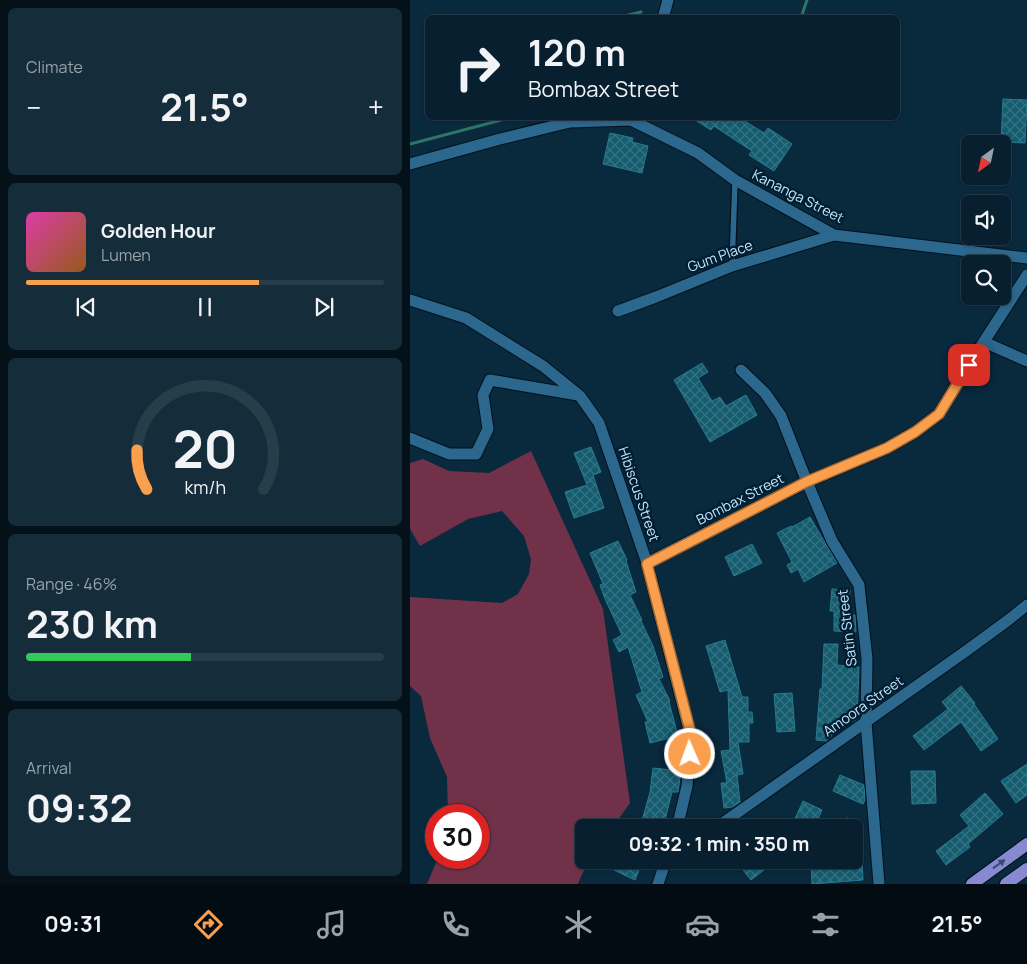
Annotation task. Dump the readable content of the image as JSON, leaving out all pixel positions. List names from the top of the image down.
{
  "streets": {
    "street": [
      "Kananga Street",
      "Gum Place",
      "Hibiscus Street",
      "Bombax Street",
      "Satin Street",
      "Amoora Street"
    ]
  },
  "crossings": [
    ["Kananga Street", "Gum Place"],
    ["Hibiscus Street", "Bombax Street"],
    ["Bombax Street", "Satin Street"],
    ["Satin Street", "Amoora Street"]
  ],
  "north": "bottom left",
  "page": {
    "tile": [
      "Climate",
      ["Range · 46%", "230 km"],
      ["Arrival", "09:32"]
    ],
    "turn": ["120 m", "Bombax Street"],
    "heat": ["−", "21.5°", "+"],
    "song": ["Golden Hour", "Lumen"],
    "limit": "30",
    "trip": "09:32 · 1 min · 350 m",
    "tabs": ["09:31", "21.5°"],
    "gauge": ["20", "km/h"]
  }
}
